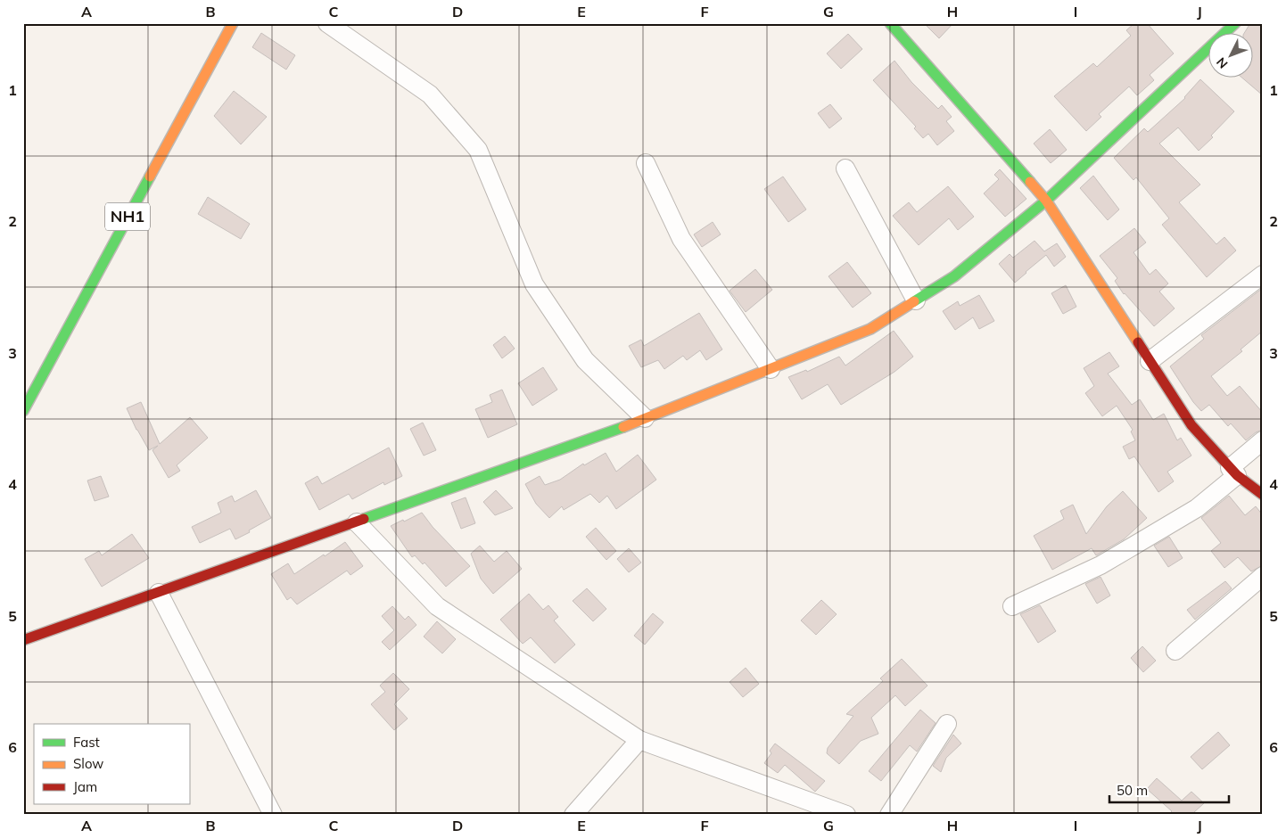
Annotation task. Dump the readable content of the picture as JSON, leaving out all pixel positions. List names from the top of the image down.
{
  "streets": {
    "main road": ["NH1"]
  },
  "legend": ["Fast", "Slow", "Jam"],
  "scale_bar": "50 m",
  "north": "bottom left",
  "grid": {
    "columns": [
      "A",
      "B",
      "C",
      "D",
      "E",
      "F",
      "G",
      "H",
      "I",
      "J"
    ],
    "rows": [
      "1",
      "2",
      "3",
      "4",
      "5",
      "6"
    ]
  }
}
